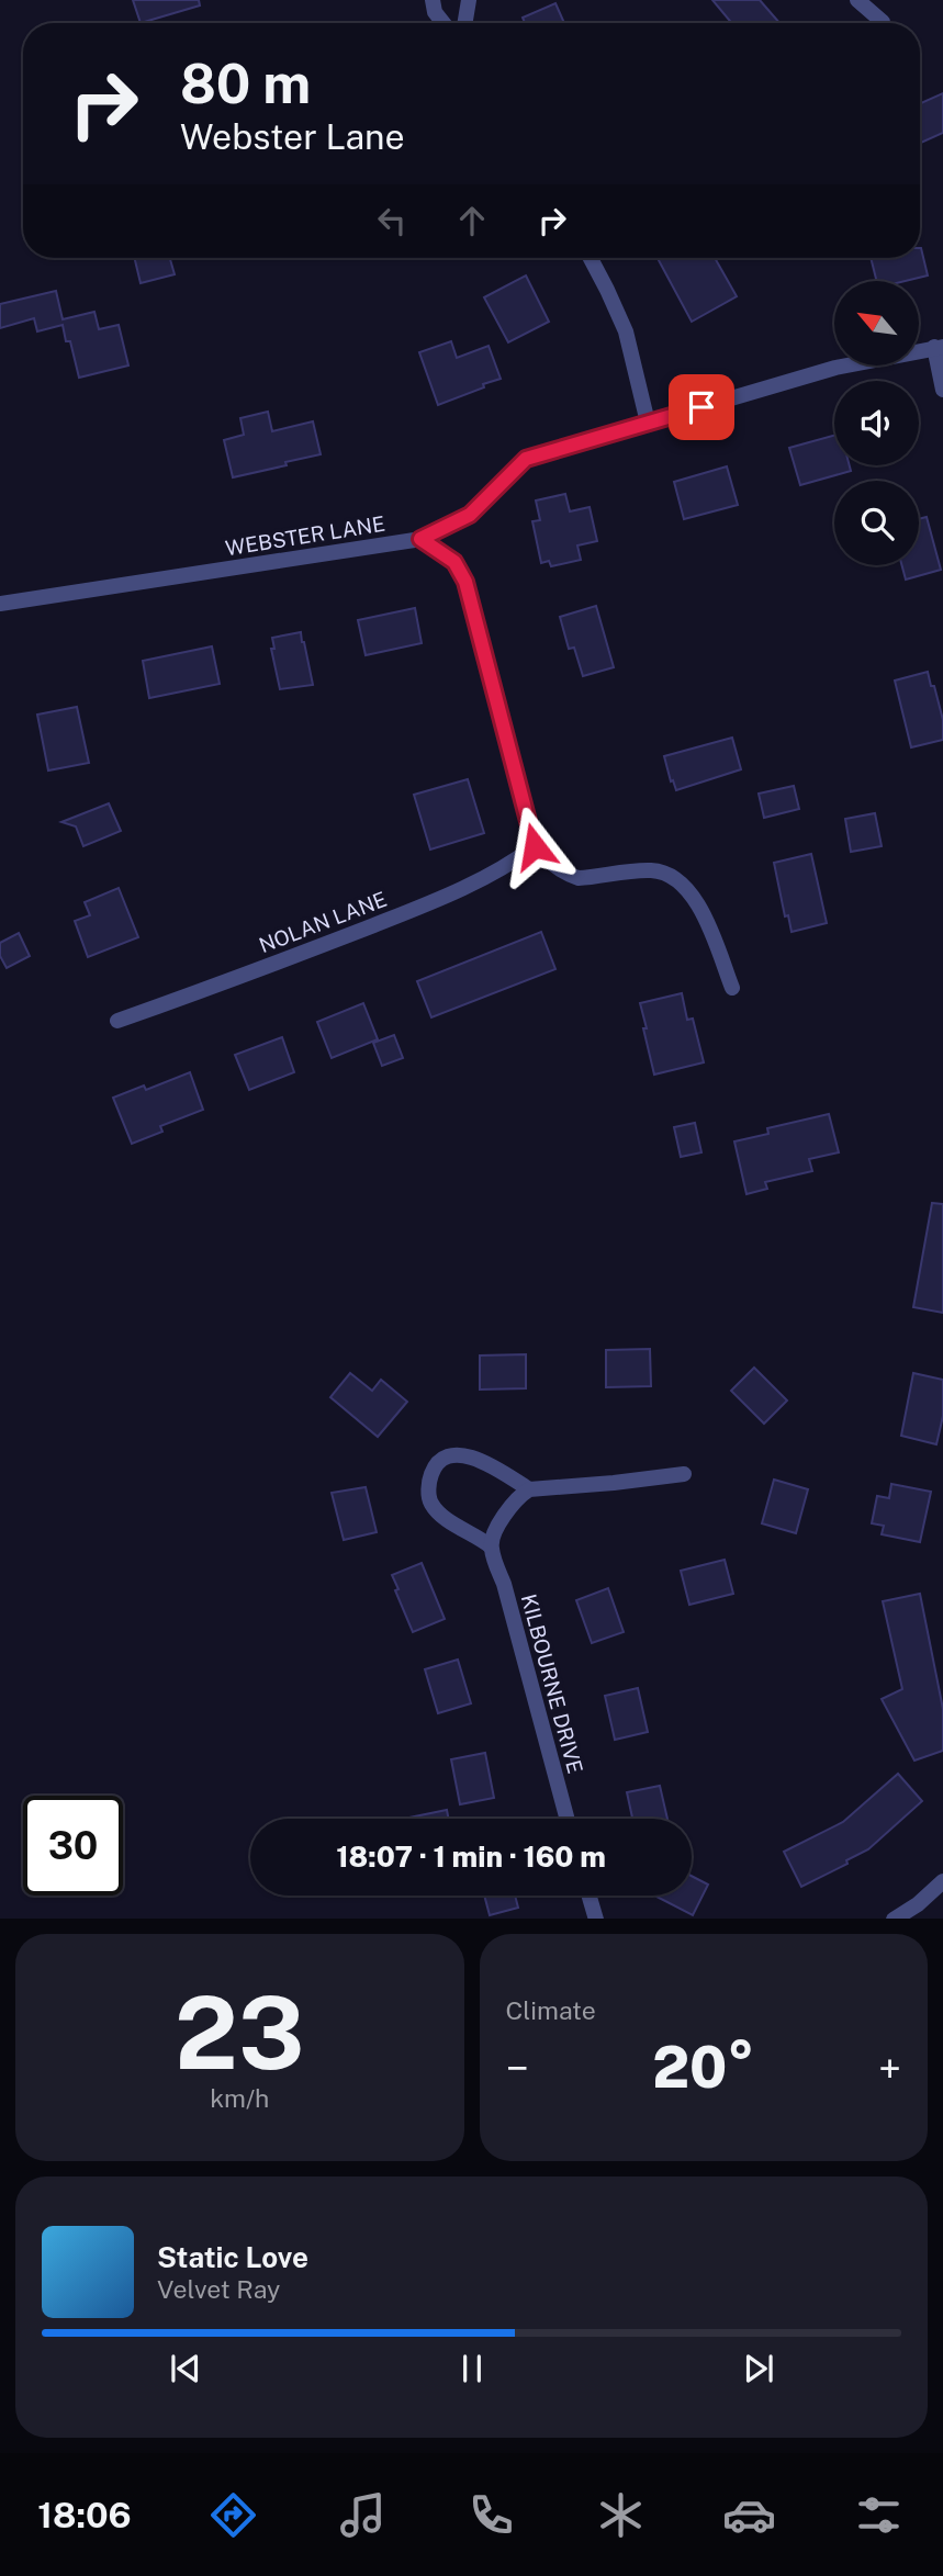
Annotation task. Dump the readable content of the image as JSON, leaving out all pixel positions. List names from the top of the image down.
{
  "streets": {
    "street": ["WEBSTER LANE", "NOLAN LANE", "KILBOURNE DRIVE"]
  },
  "north": "top left",
  "page": {
    "turn": ["80 m", "Webster Lane"],
    "limit": "30",
    "trip": "18:07 · 1 min · 160 m",
    "tile": [
      ["23", "km/h"],
      "Climate"
    ],
    "heat": ["−", "20°", "+"],
    "song": ["Static Love", "Velvet Ray"],
    "tabs": "18:06"
  }
}
